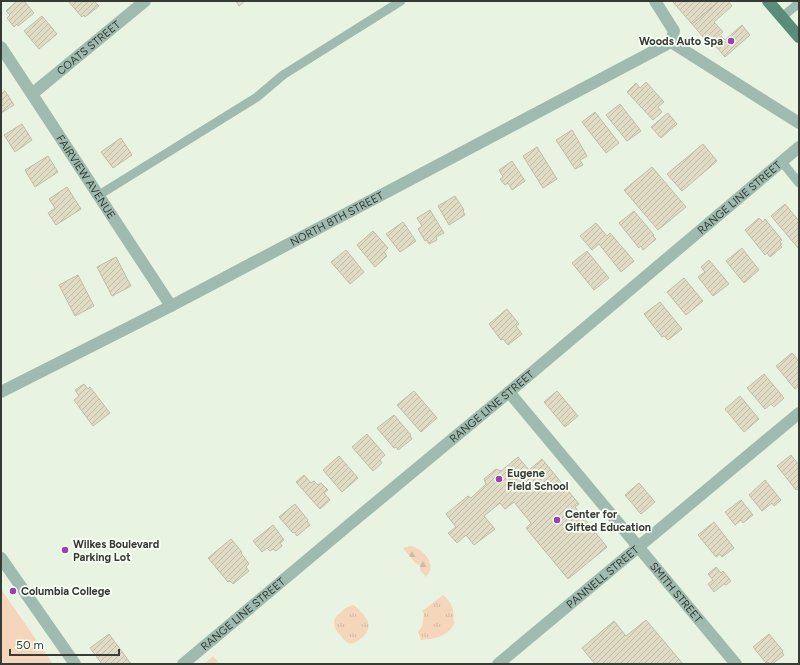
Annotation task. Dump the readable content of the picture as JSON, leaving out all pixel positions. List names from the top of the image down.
{
  "streets": {
    "street": [
      "COATS STREET",
      "FAIRVIEW AVENUE",
      "RANGE LINE STREET",
      "NORTH 8TH STREET",
      "PANNELL STREET",
      "SMITH STREET"
    ]
  },
  "crossings": [
    ["COATS STREET", "FAIRVIEW AVENUE"],
    ["FAIRVIEW AVENUE", "NORTH 8TH STREET"],
    ["RANGE LINE STREET", "SMITH STREET"],
    ["PANNELL STREET", "SMITH STREET"]
  ],
  "places": [
    "Woods Auto Spa",
    "Eugene Field School",
    "Center for Gifted Education",
    "Wilkes Boulevard Parking Lot",
    "Columbia College"
  ],
  "scale_bar": "50 m"
}
